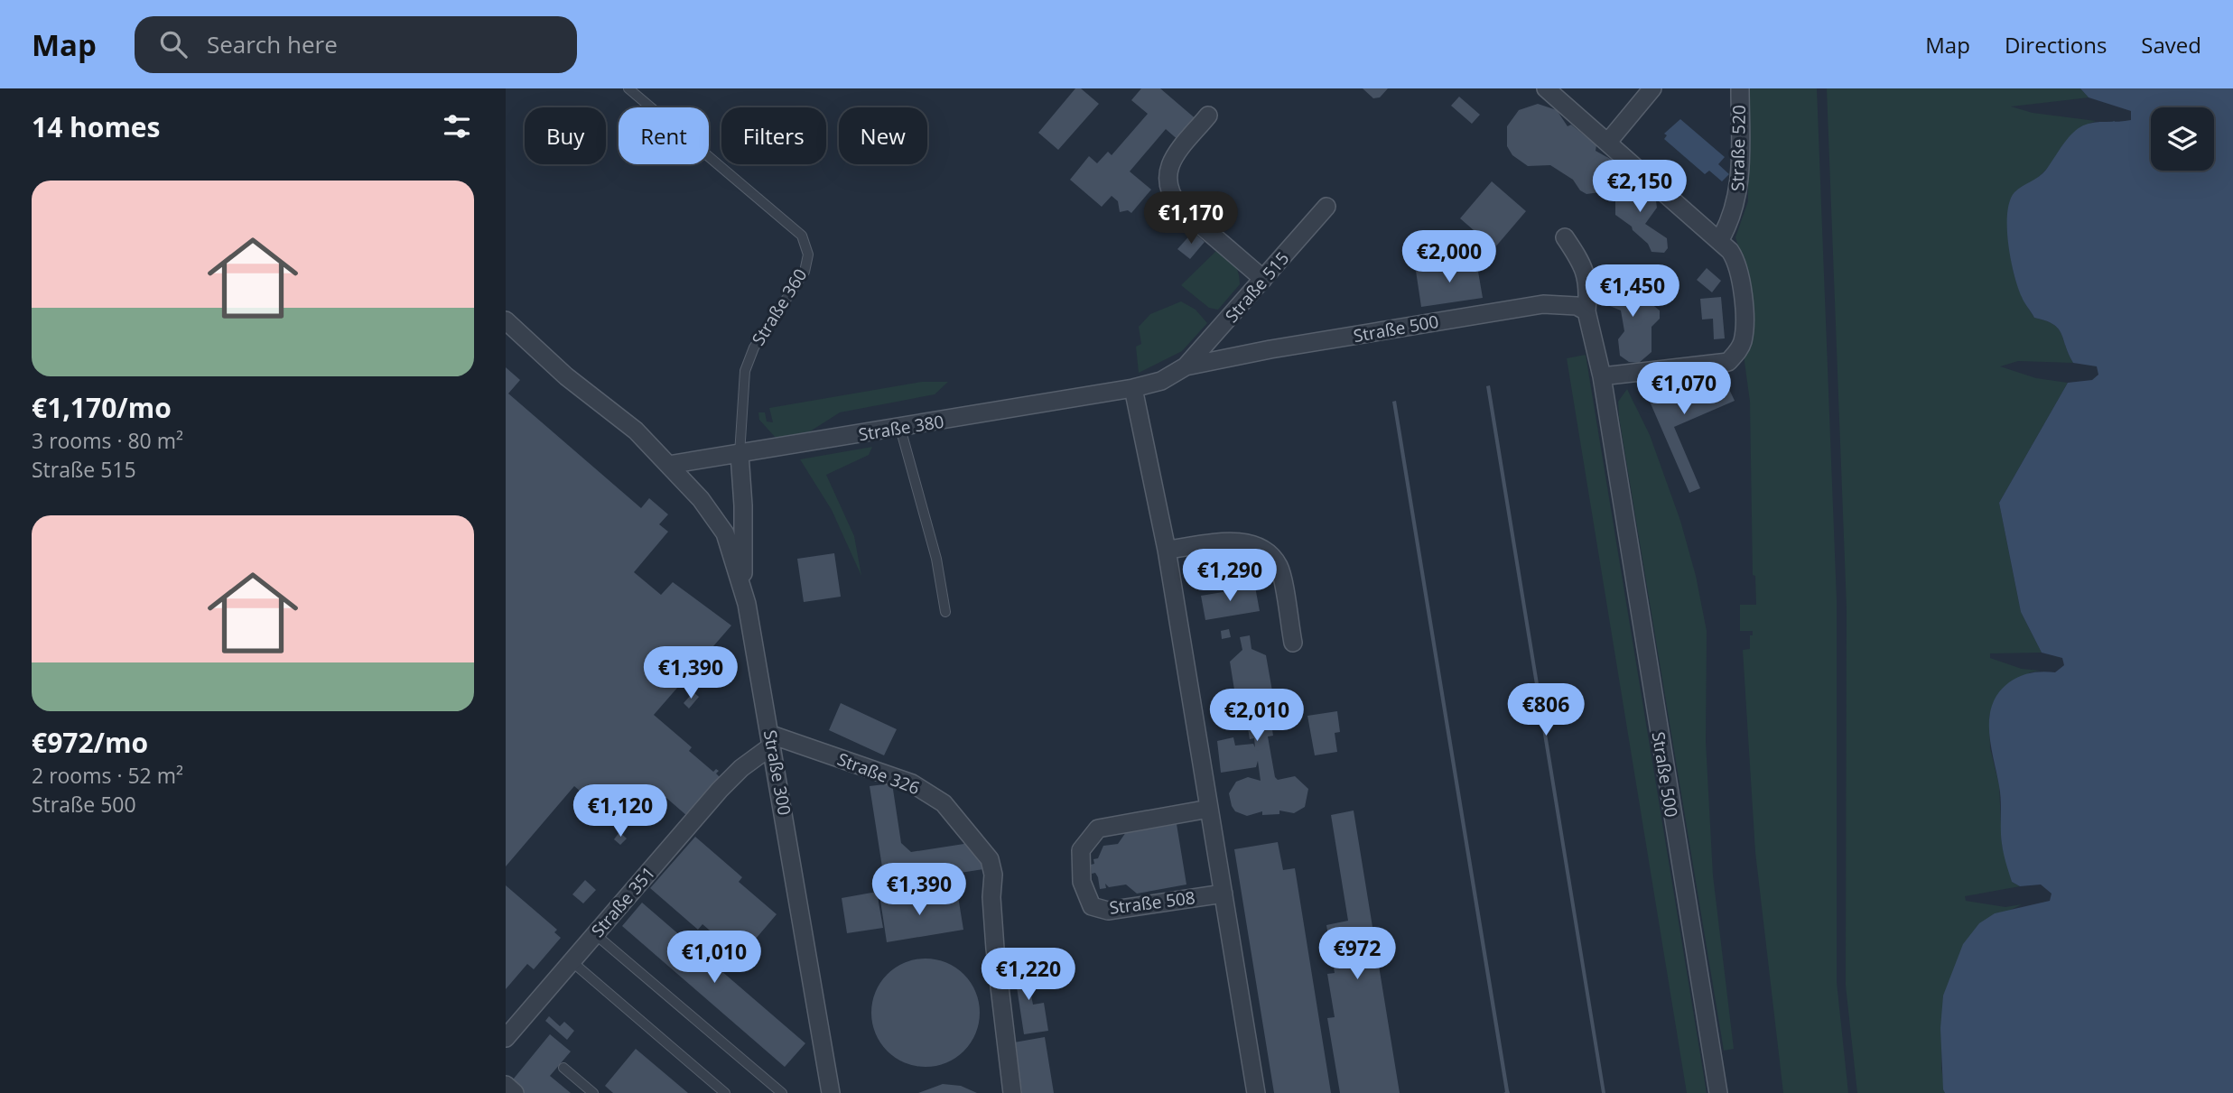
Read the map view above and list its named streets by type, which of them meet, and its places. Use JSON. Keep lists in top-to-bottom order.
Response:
{
  "streets": {
    "street": [
      "Straße 520",
      "Straße 515",
      "Straße 500",
      "Straße 380",
      "Straße 300",
      "Straße 326",
      "Straße 351",
      "Straße 508"
    ],
    "lane": ["Straße 360"]
  },
  "crossings": [
    ["Straße 515", "Straße 500"],
    ["Straße 360", "Straße 380"],
    ["Straße 500", "Straße 380"],
    ["Straße 380", "Straße 300"],
    ["Straße 300", "Straße 326"],
    ["Straße 300", "Straße 351"],
    ["Straße 326", "Straße 351"]
  ],
  "page": {
    "header": "Map",
    "search": "Search here",
    "nav": ["Map", "Directions", "Saved"],
    "heading": "14 homes",
    "chip": [
      "Buy",
      "Rent",
      "Filters",
      "New"
    ],
    "price": [
      "€2,150",
      "€1,170",
      "€2,000",
      "€1,450",
      "€1,070",
      "€1,290",
      "€1,390",
      "€806",
      "€2,010",
      "€1,120",
      "€1,390",
      "€972",
      "€1,010",
      "€1,220"
    ],
    "list": [
      {
        "name": "€1,170/mo",
        "note": "3 rooms · 80 m² · Straße 515"
      },
      {
        "name": "€972/mo",
        "note": "2 rooms · 52 m² · Straße 500"
      }
    ]
  }
}
